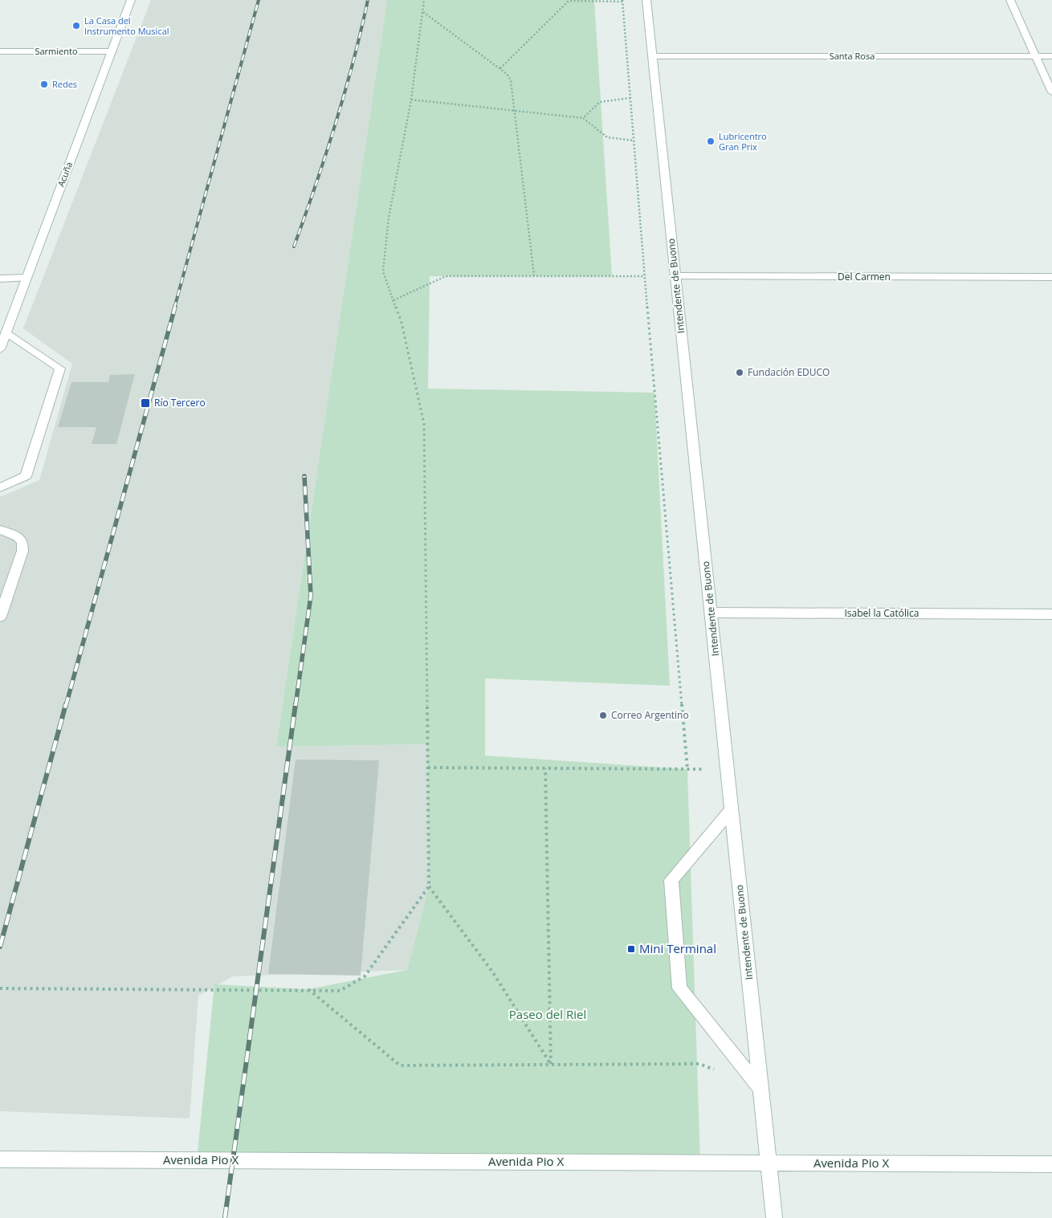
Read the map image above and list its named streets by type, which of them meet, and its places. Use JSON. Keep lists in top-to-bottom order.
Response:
{
  "streets": {
    "main road": [
      "Sarmiento",
      "Santa Rosa",
      "Acuña",
      "Del Carmen",
      "Intendente de Buono",
      "Isabel la Católica",
      "Avenida Pio X"
    ]
  },
  "crossings": [
    ["Sarmiento", "Acuña"],
    ["Santa Rosa", "Intendente de Buono"],
    ["Del Carmen", "Intendente de Buono"],
    ["Intendente de Buono", "Isabel la Católica"],
    ["Intendente de Buono", "Avenida Pio X"]
  ],
  "parks": ["Paseo del Riel"],
  "places": {
    "other": [
      "La Casa del Instrumento Musical",
      "Redes",
      "Lubricentro Gran Prix",
      "Fundación EDUCO",
      "Correo Argentino"
    ],
    "transit": ["Río Tercero", "Mini Terminal"]
  }
}
